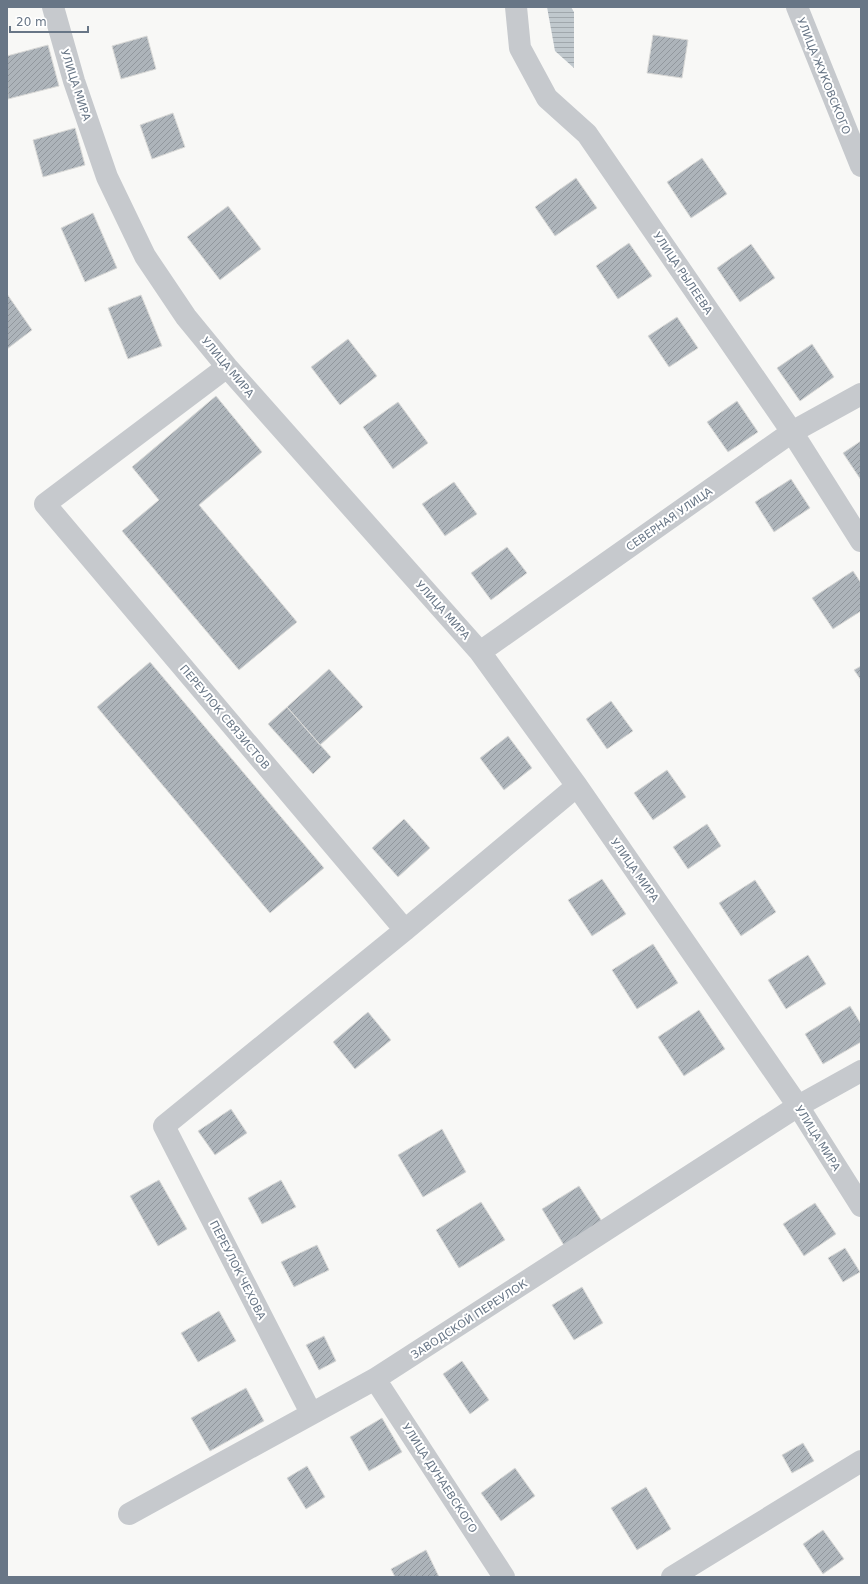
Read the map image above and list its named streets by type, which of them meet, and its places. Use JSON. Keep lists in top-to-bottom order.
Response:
{
  "streets": {
    "street": [
      "УЛИЦА ЖУКОВСКОГО",
      "УЛИЦА МИРА",
      "УЛИЦА РЫЛЕЕВА",
      "СЕВЕРНАЯ УЛИЦА",
      "ПЕРЕУЛОК СВЯЗИСТОВ",
      "ПЕРЕУЛОК ЧЕХОВА",
      "ЗАВОДСКОЙ ПЕРЕУЛОК",
      "УЛИЦА ДУНАЕВСКОГО"
    ]
  },
  "crossings": [
    ["УЛИЦА МИРА", "СЕВЕРНАЯ УЛИЦА"],
    ["УЛИЦА МИРА", "ПЕРЕУЛОК СВЯЗИСТОВ"],
    ["УЛИЦА МИРА", "ЗАВОДСКОЙ ПЕРЕУЛОК"],
    ["УЛИЦА РЫЛЕЕВА", "СЕВЕРНАЯ УЛИЦА"],
    ["ПЕРЕУЛОК СВЯЗИСТОВ", "ПЕРЕУЛОК ЧЕХОВА"],
    ["ПЕРЕУЛОК ЧЕХОВА", "ЗАВОДСКОЙ ПЕРЕУЛОК"],
    ["ЗАВОДСКОЙ ПЕРЕУЛОК", "УЛИЦА ДУНАЕВСКОГО"]
  ],
  "scale_bar": "20 m"
}
